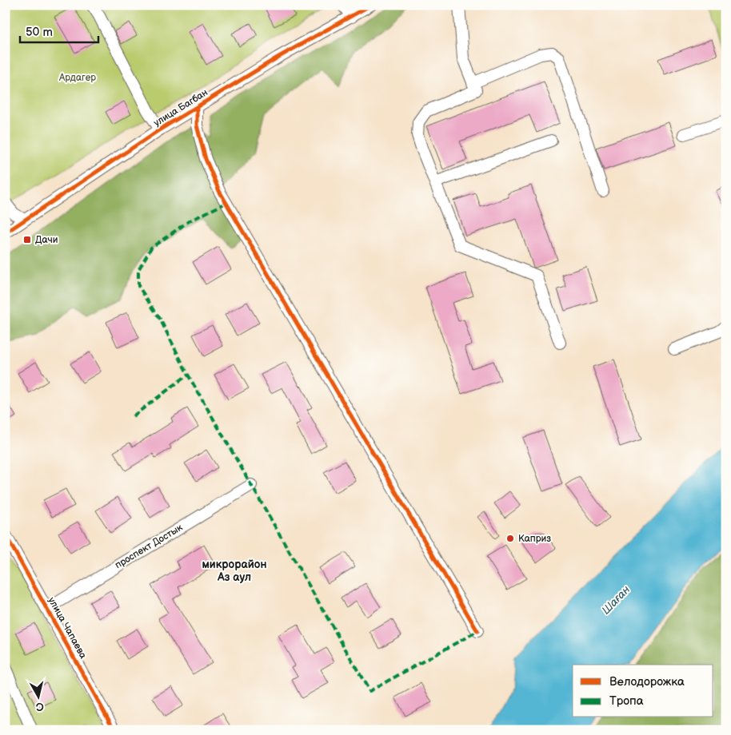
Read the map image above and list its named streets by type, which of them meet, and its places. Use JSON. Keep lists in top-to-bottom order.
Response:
{
  "streets": {
    "street": ["улица Багбан", "проспект Достык", "улица Чапаева"]
  },
  "crossings": [
    ["проспект Достык", "улица Чапаева"]
  ],
  "districts": ["микрорайон Аз аул"],
  "water": ["Шаған"],
  "parks": ["Ардагер"],
  "places": {
    "transit": ["Дачи"],
    "other": ["Каприз"]
  },
  "legend": ["Велодорожка", "Тропа"],
  "scale_bar": "50 m",
  "north": "bottom"
}
